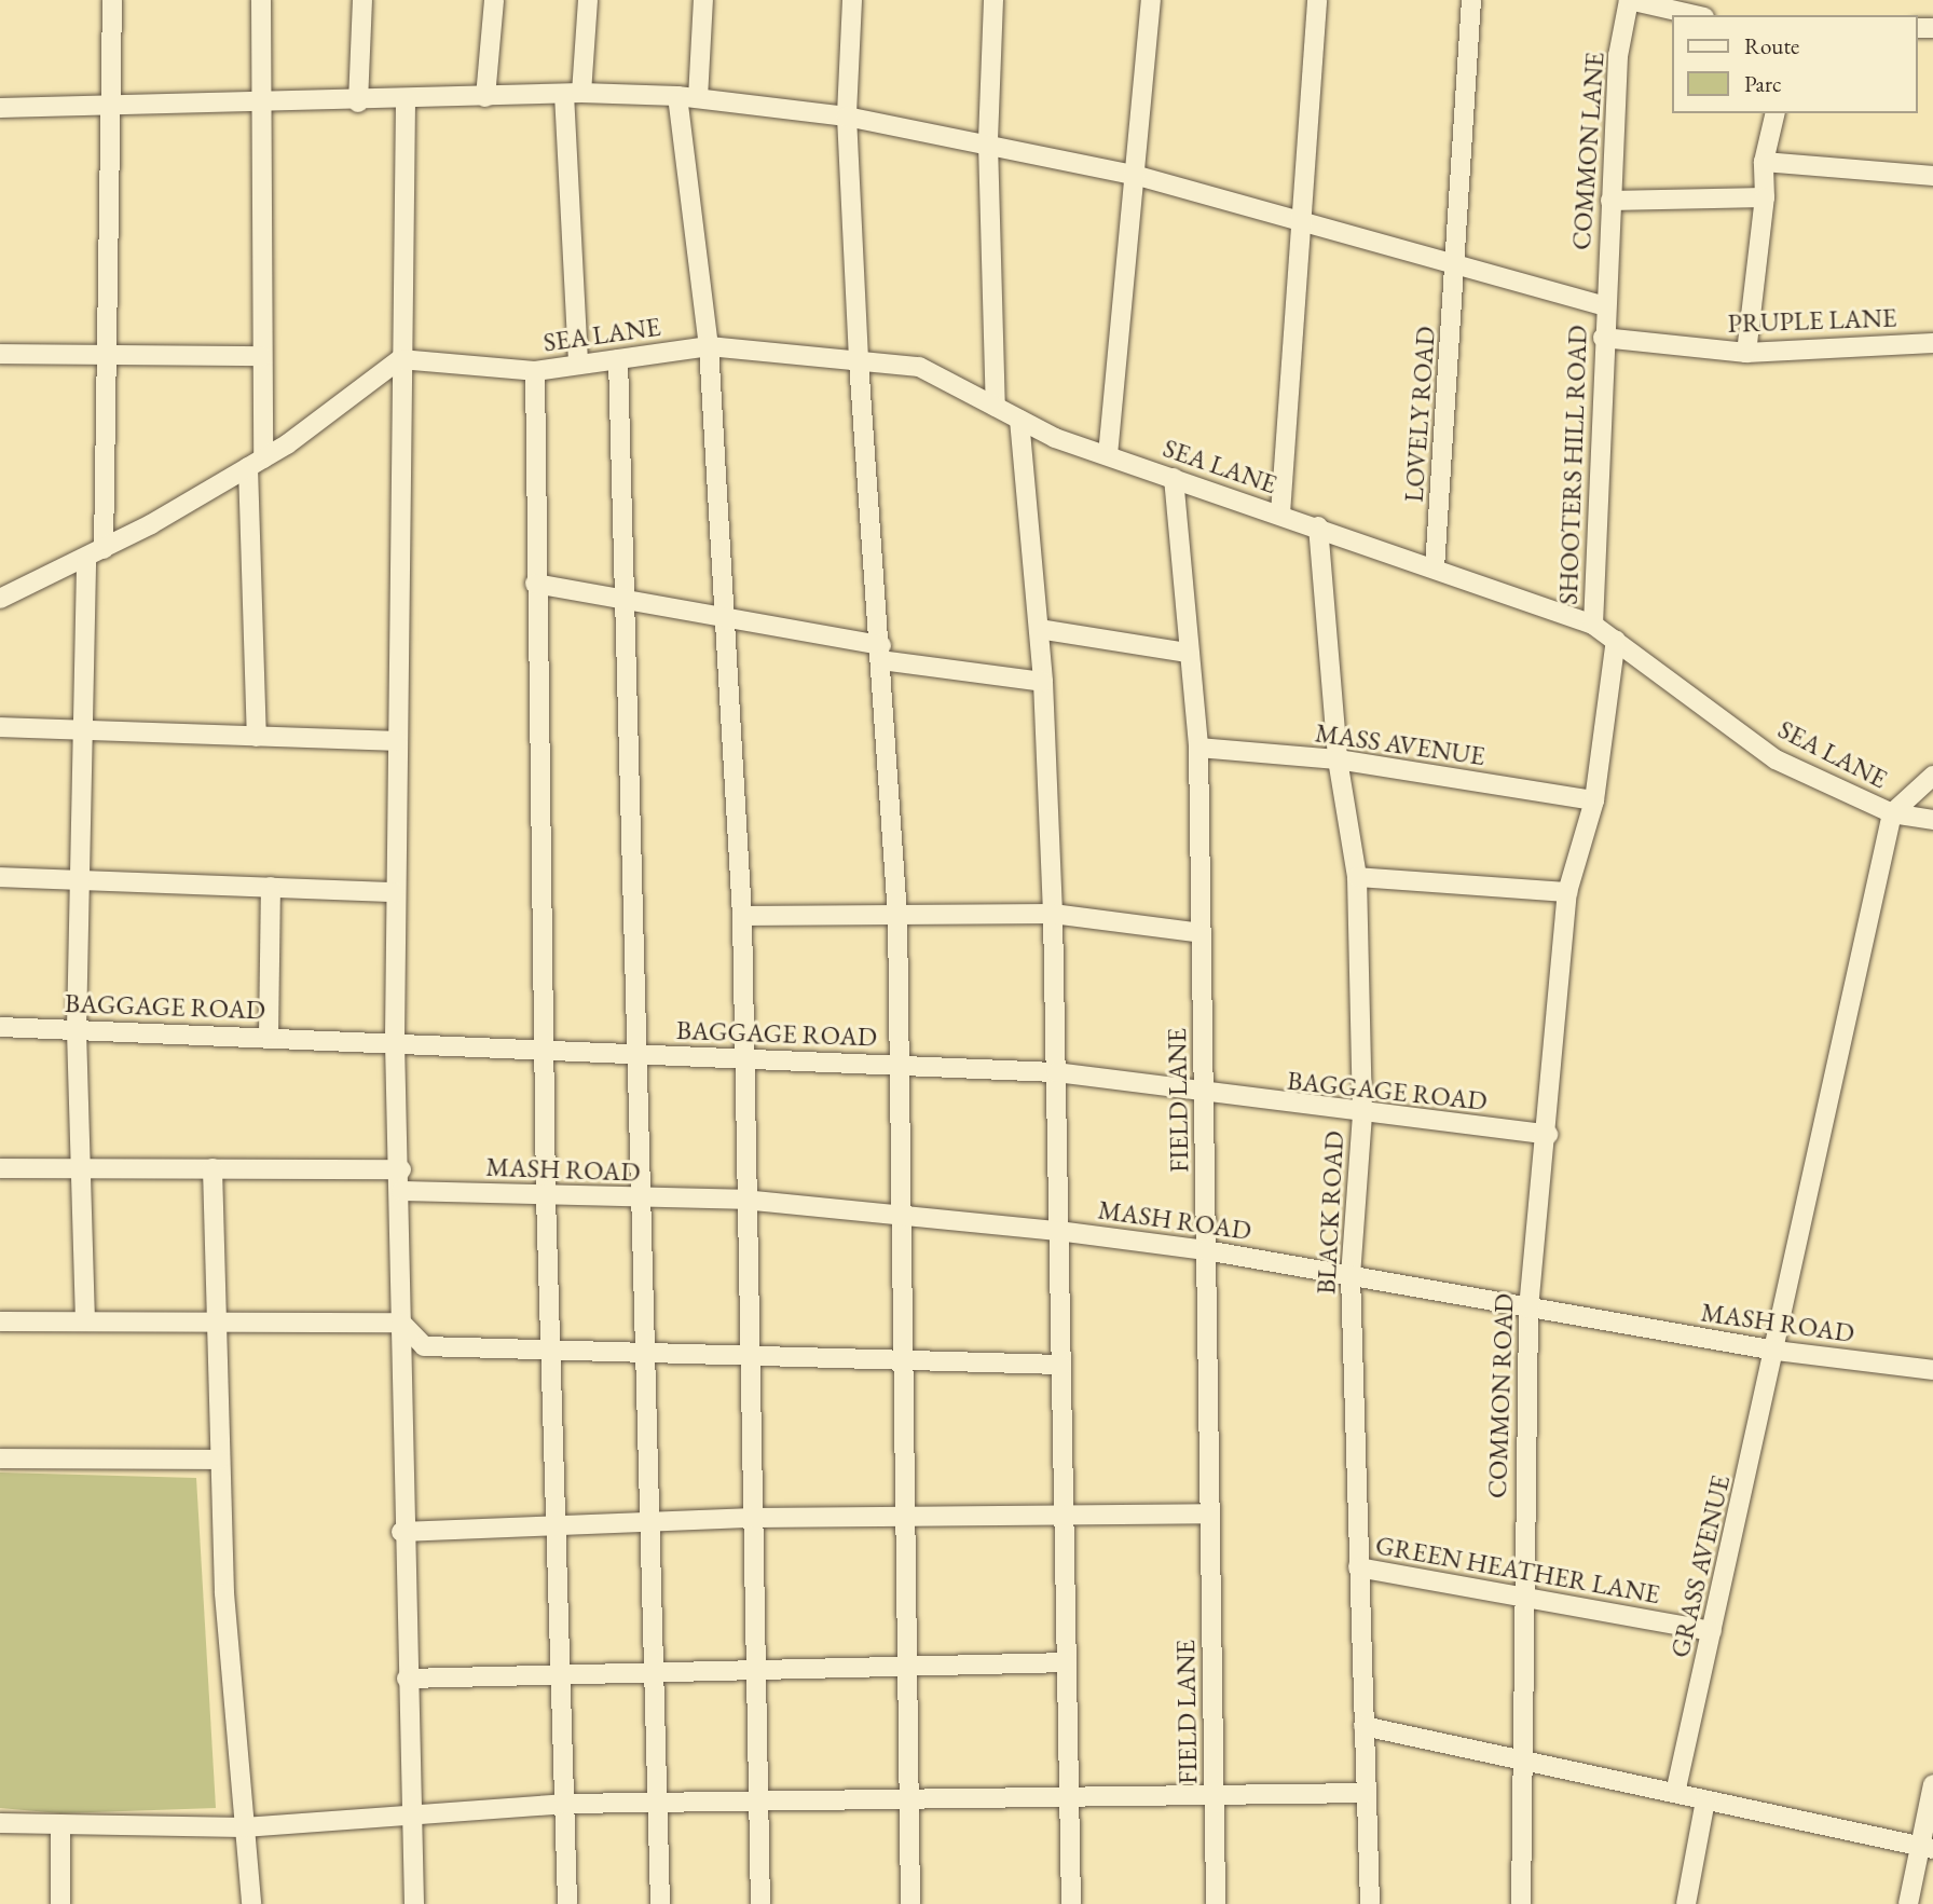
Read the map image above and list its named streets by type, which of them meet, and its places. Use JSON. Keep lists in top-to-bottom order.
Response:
{
  "streets": {
    "street": [
      "COMMON LANE",
      "PRUPLE LANE",
      "SEA LANE",
      "LOVELY ROAD",
      "SHOOTERS HILL ROAD",
      "MASS AVENUE",
      "BAGGAGE ROAD",
      "FIELD LANE",
      "MASH ROAD",
      "BLACK ROAD",
      "COMMON ROAD",
      "GRASS AVENUE",
      "GREEN HEATHER LANE"
    ]
  },
  "crossings": [
    ["COMMON LANE", "SHOOTERS HILL ROAD"],
    ["PRUPLE LANE", "SHOOTERS HILL ROAD"],
    ["SEA LANE", "LOVELY ROAD"],
    ["SEA LANE", "SHOOTERS HILL ROAD"],
    ["SEA LANE", "FIELD LANE"],
    ["SEA LANE", "MASH ROAD"],
    ["SEA LANE", "BLACK ROAD"],
    ["SEA LANE", "COMMON ROAD"],
    ["SEA LANE", "GRASS AVENUE"],
    ["MASS AVENUE", "FIELD LANE"],
    ["MASS AVENUE", "BLACK ROAD"],
    ["MASS AVENUE", "COMMON ROAD"],
    ["BAGGAGE ROAD", "FIELD LANE"],
    ["BAGGAGE ROAD", "BLACK ROAD"],
    ["BAGGAGE ROAD", "COMMON ROAD"],
    ["FIELD LANE", "MASH ROAD"],
    ["MASH ROAD", "BLACK ROAD"],
    ["MASH ROAD", "COMMON ROAD"],
    ["MASH ROAD", "GRASS AVENUE"],
    ["BLACK ROAD", "GREEN HEATHER LANE"],
    ["COMMON ROAD", "GREEN HEATHER LANE"],
    ["GRASS AVENUE", "GREEN HEATHER LANE"]
  ],
  "legend": ["Route", "Parc"]
}
